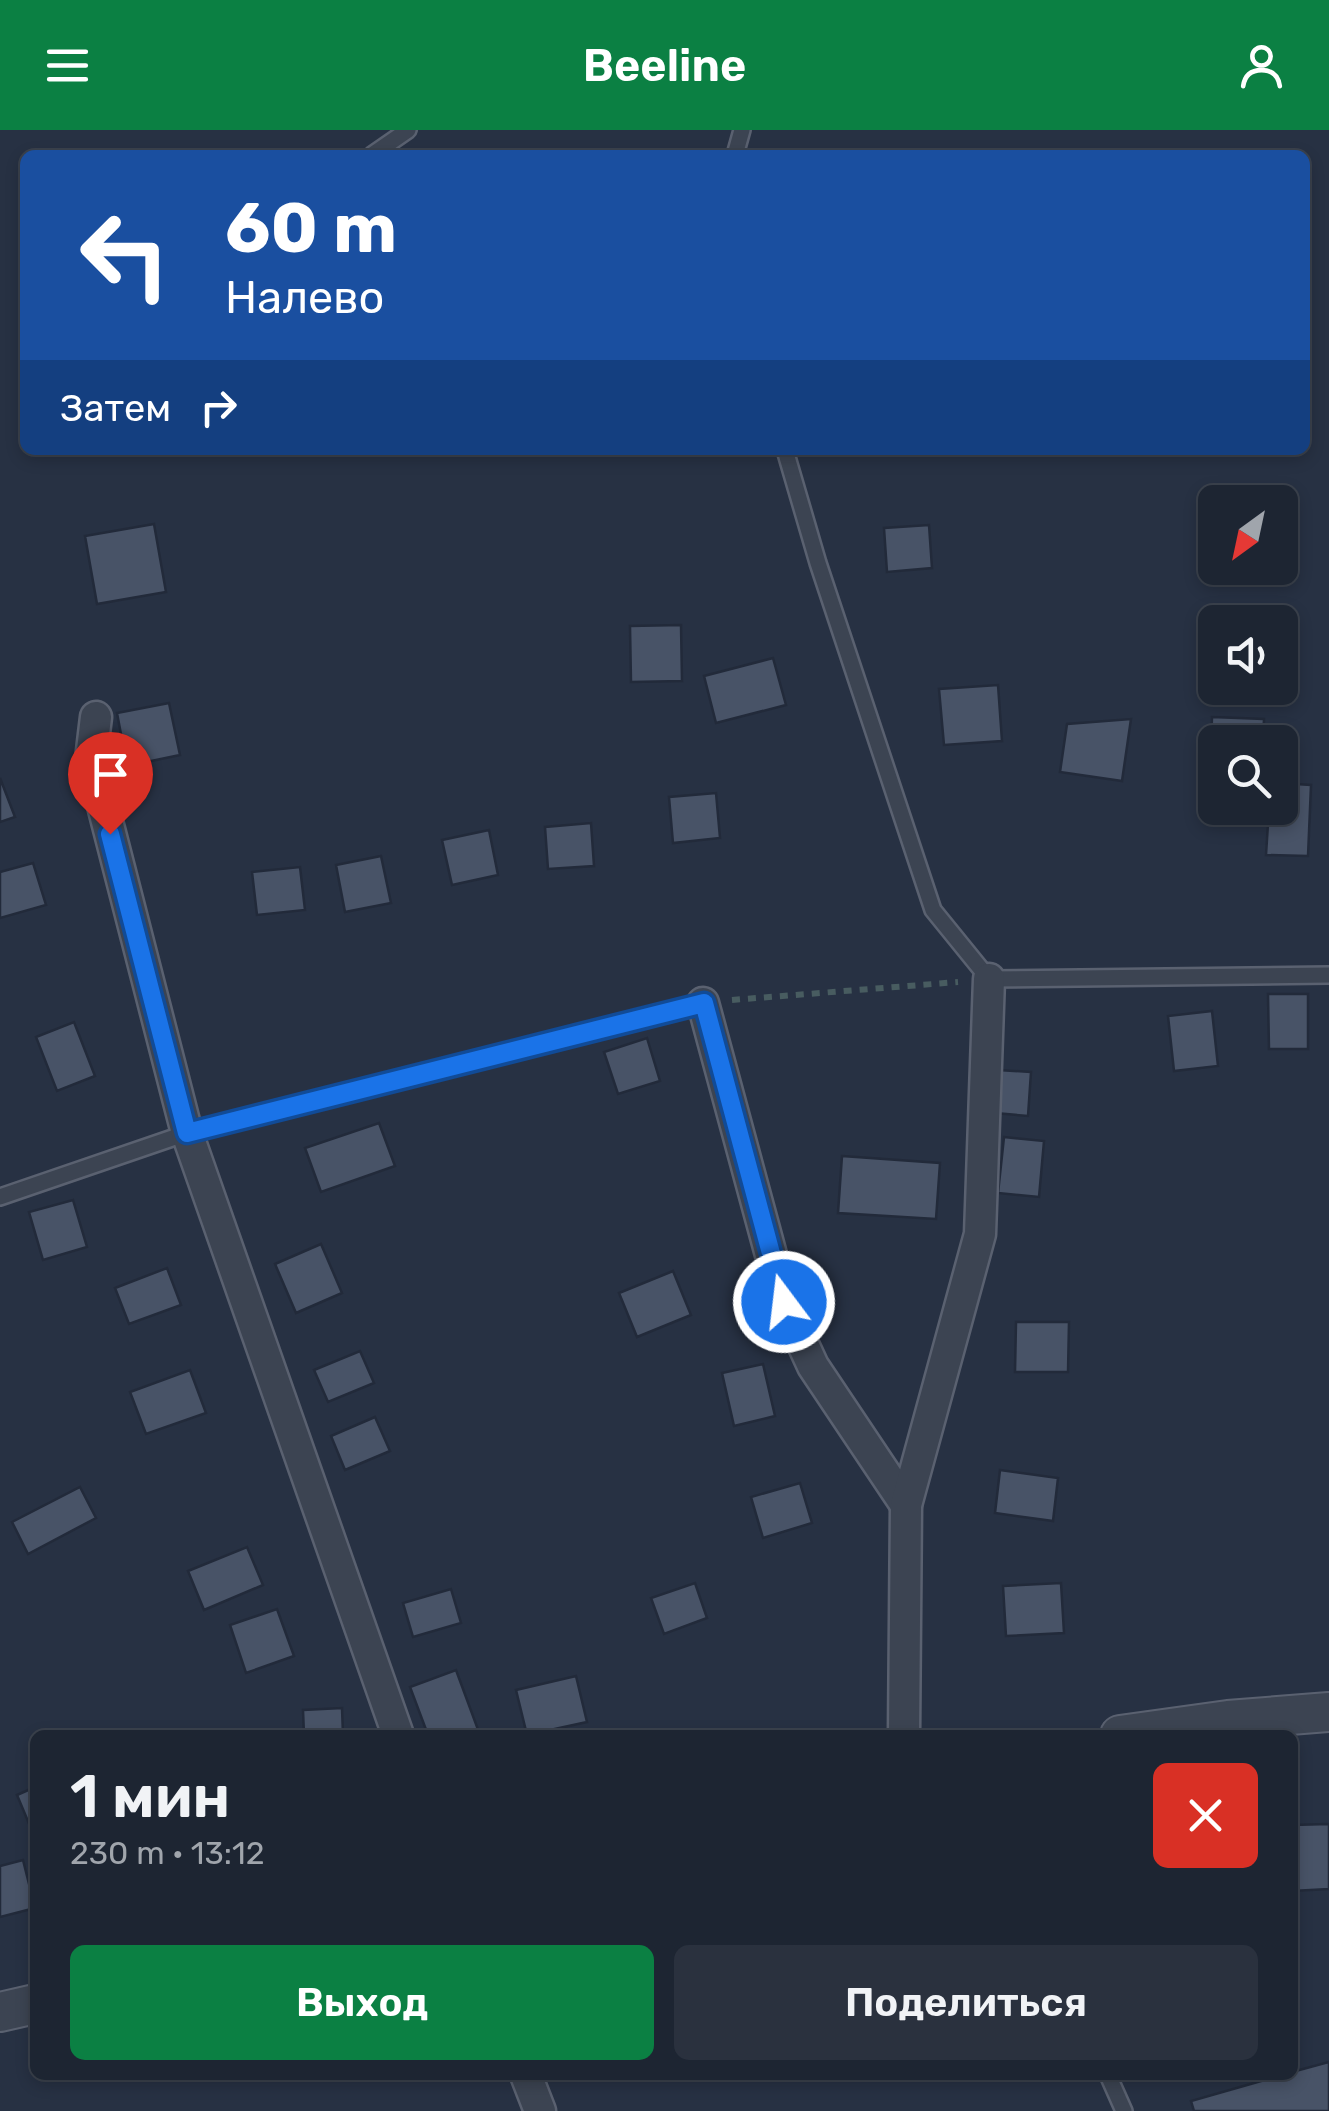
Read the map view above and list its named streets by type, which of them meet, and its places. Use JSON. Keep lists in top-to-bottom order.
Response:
{
  "north": "bottom left",
  "page": {
    "header": "Beeline",
    "turn": ["60 m", "Налево"],
    "then": "Затем",
    "heading": ["1 мин", "230 m · 13:12"],
    "buttons": ["Выход", "Поделиться"]
  }
}
